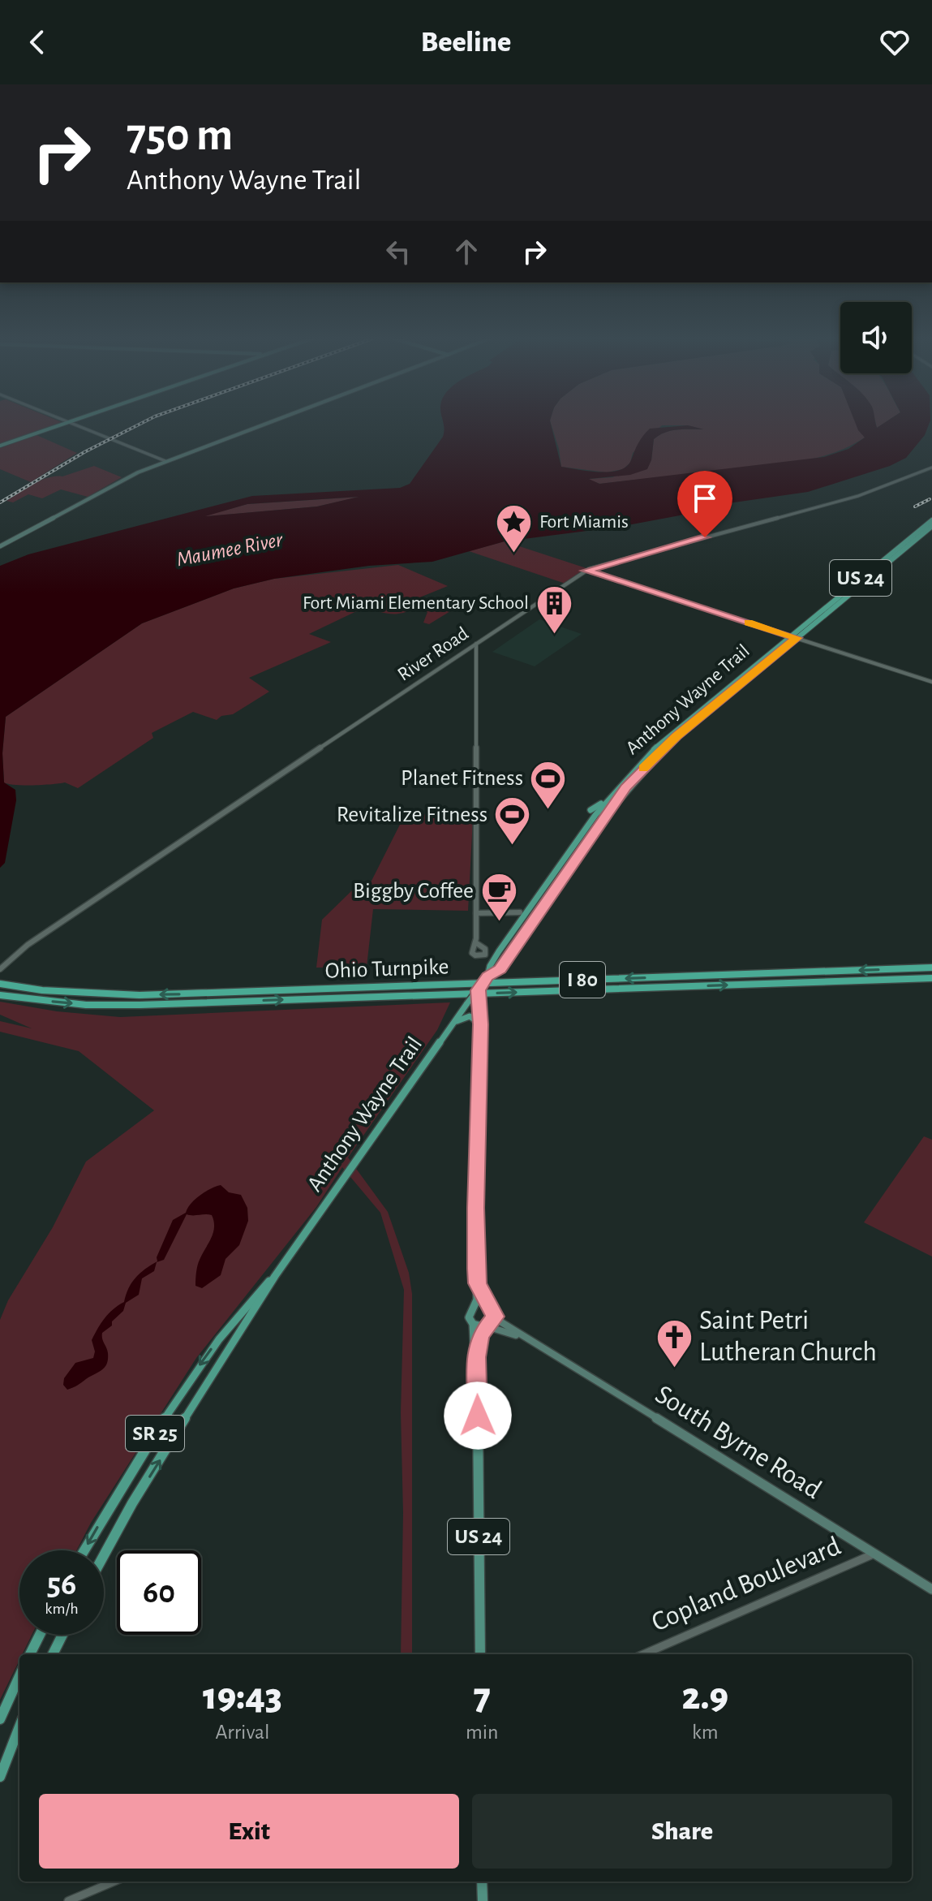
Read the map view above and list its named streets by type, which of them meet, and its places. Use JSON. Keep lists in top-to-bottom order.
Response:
{
  "streets": {
    "highway": [
      "US 24",
      "Anthony Wayne Trail",
      "Ohio Turnpike",
      "I 80",
      "SR 25"
    ],
    "main road": ["South Byrne Road"],
    "street": ["River Road", "Copland Boulevard"]
  },
  "crossings": [
    ["US 24", "Anthony Wayne Trail"],
    ["US 24", "South Byrne Road"],
    ["South Byrne Road", "Copland Boulevard"]
  ],
  "water": ["Maumee River"],
  "places": {
    "place": ["Fort Miamis"],
    "building": ["Fort Miami Elementary School"],
    "sports": ["Planet Fitness", "Revitalize Fitness"],
    "cafe": ["Biggby Coffee"],
    "church": ["Saint Petri Lutheran Church"]
  },
  "page": {
    "header": "Beeline",
    "turn": ["750 m", "Anthony Wayne Trail"],
    "speed": "56 km/h",
    "limit": "60",
    "eta": [
      "19:43",
      "Arrival",
      "7",
      "min",
      "2.9",
      "km"
    ],
    "buttons": ["Exit", "Share"]
  }
}
